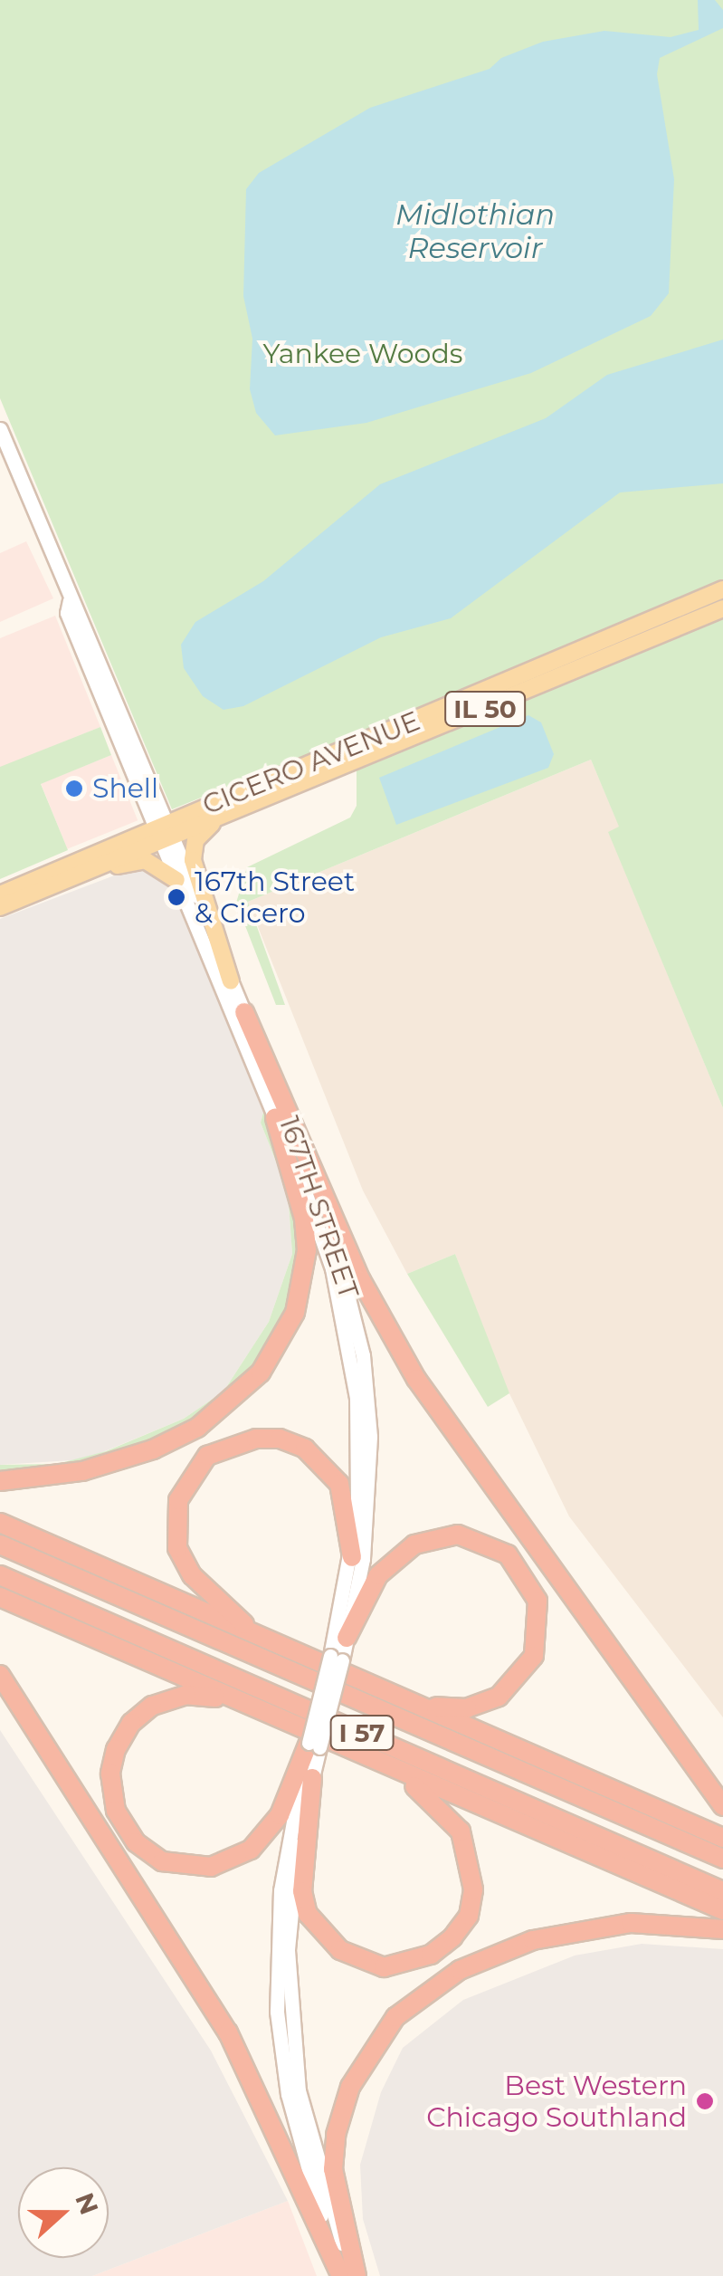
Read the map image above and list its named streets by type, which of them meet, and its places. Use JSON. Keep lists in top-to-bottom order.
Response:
{
  "streets": {
    "highway": ["I 57"],
    "main road": ["IL 50", "CICERO AVENUE", "167TH STREET"]
  },
  "crossings": [
    ["CICERO AVENUE", "167TH STREET"]
  ],
  "water": ["Midlothian Reservoir"],
  "parks": ["Yankee Woods"],
  "places": ["Shell", "167th Street & Cicero", "Best Western Chicago Southland"],
  "north": "right"
}
